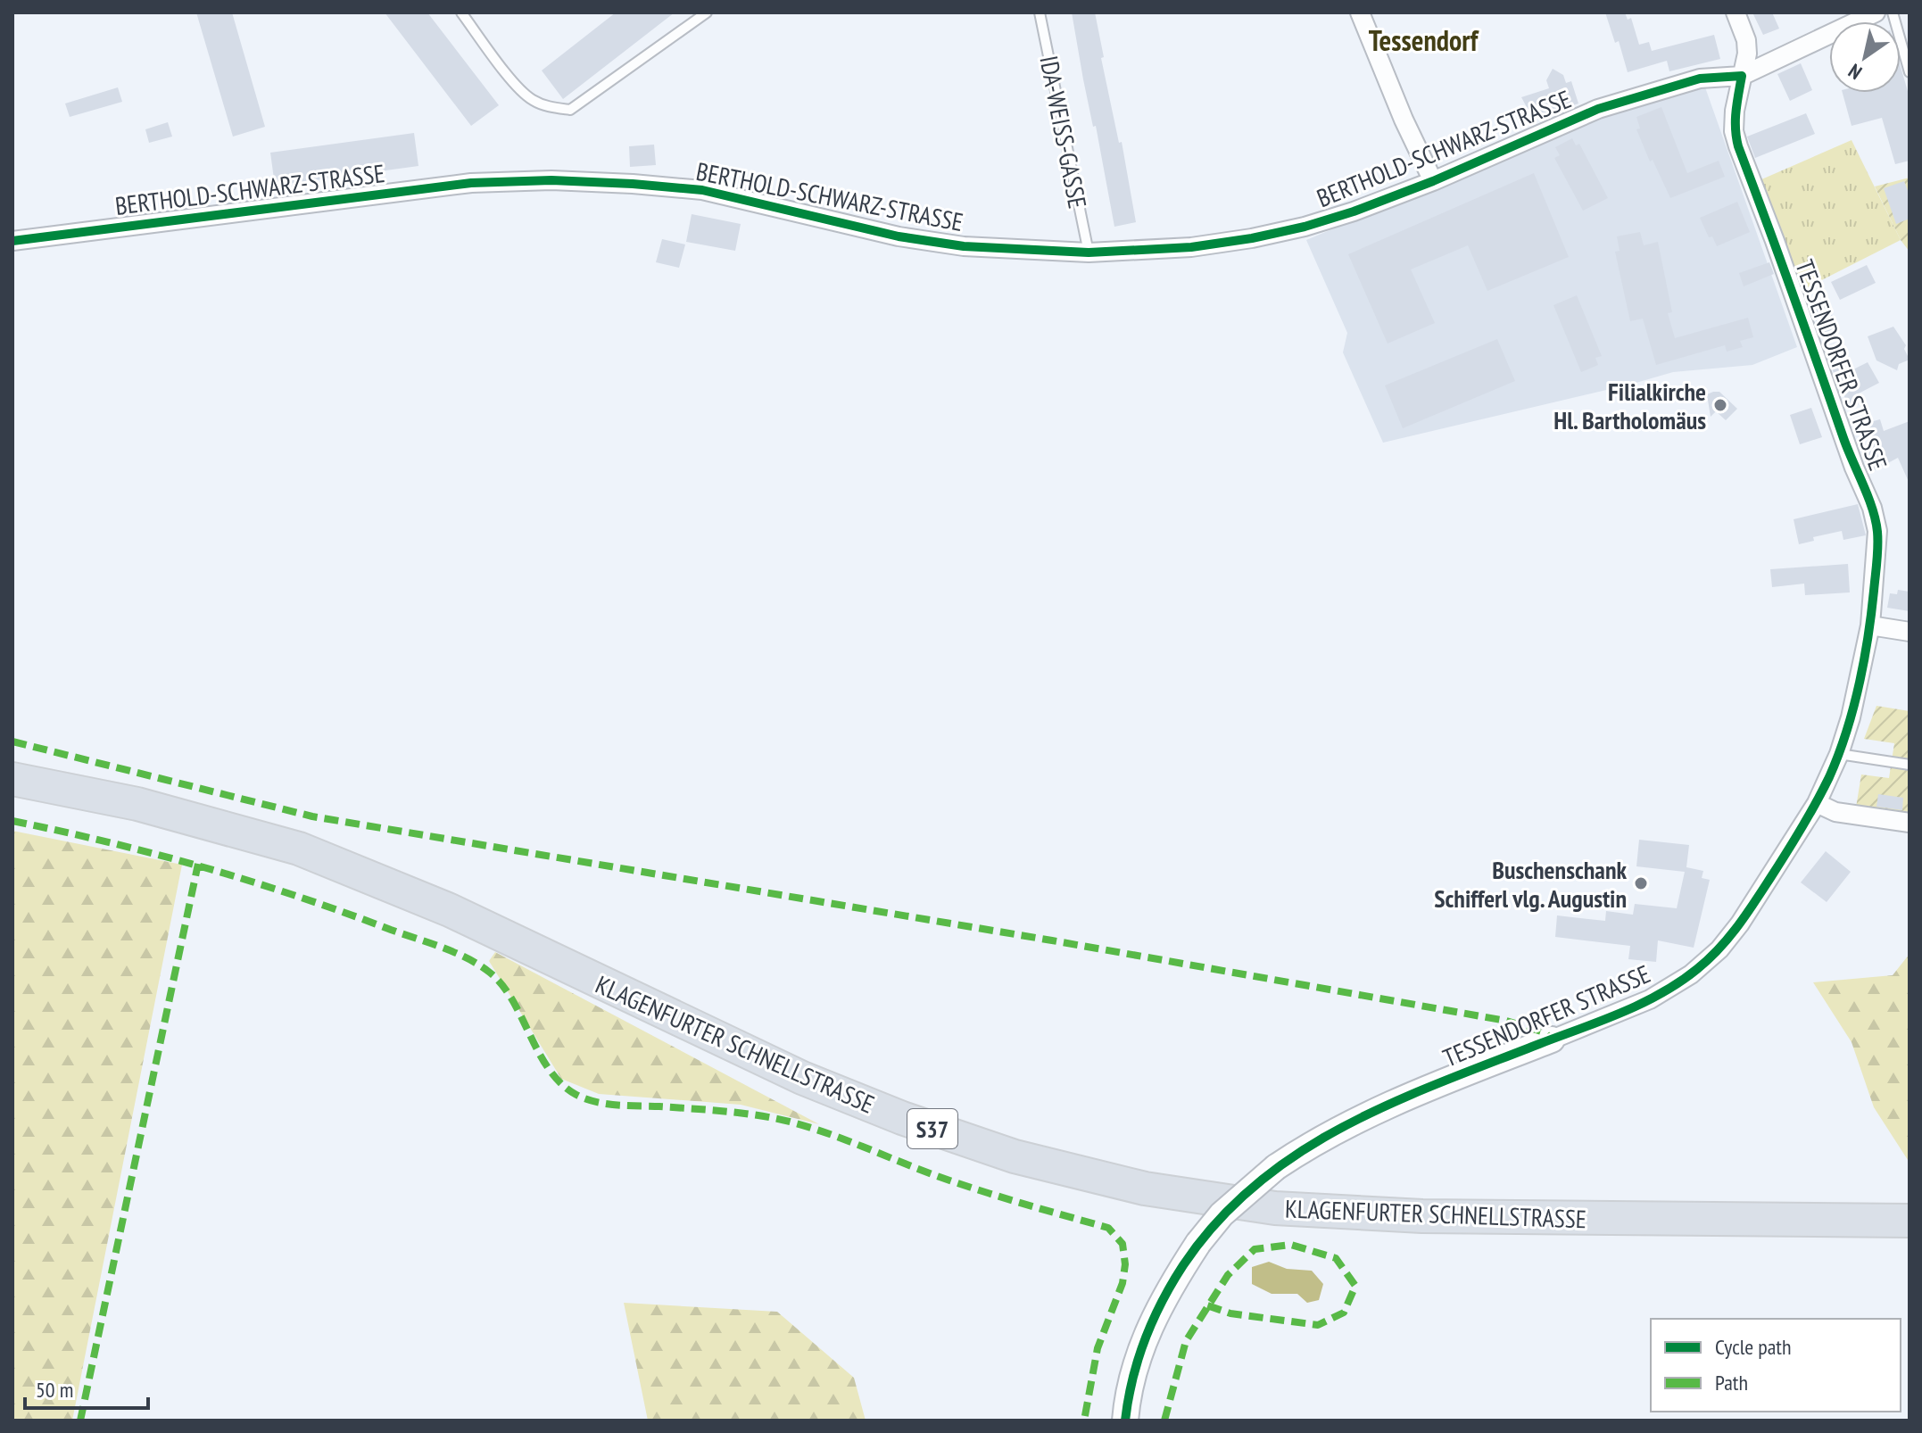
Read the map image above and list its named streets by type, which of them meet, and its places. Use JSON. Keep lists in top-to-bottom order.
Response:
{
  "streets": {
    "highway": ["KLAGENFURTER SCHNELLSTRASSE", "S37"],
    "street": ["BERTHOLD-SCHWARZ-STRASSE", "TESSENDORFER STRASSE"],
    "lane": ["IDA-WEISS-GASSE"]
  },
  "crossings": [
    ["IDA-WEISS-GASSE", "BERTHOLD-SCHWARZ-STRASSE"],
    ["BERTHOLD-SCHWARZ-STRASSE", "TESSENDORFER STRASSE"]
  ],
  "districts": ["Tessendorf"],
  "places": ["Filialkirche Hl. Bartholomäus", "Buschenschank Schifferl vlg. Augustin"],
  "legend": ["Cycle path", "Path"],
  "scale_bar": "50 m",
  "north": "bottom left"
}
